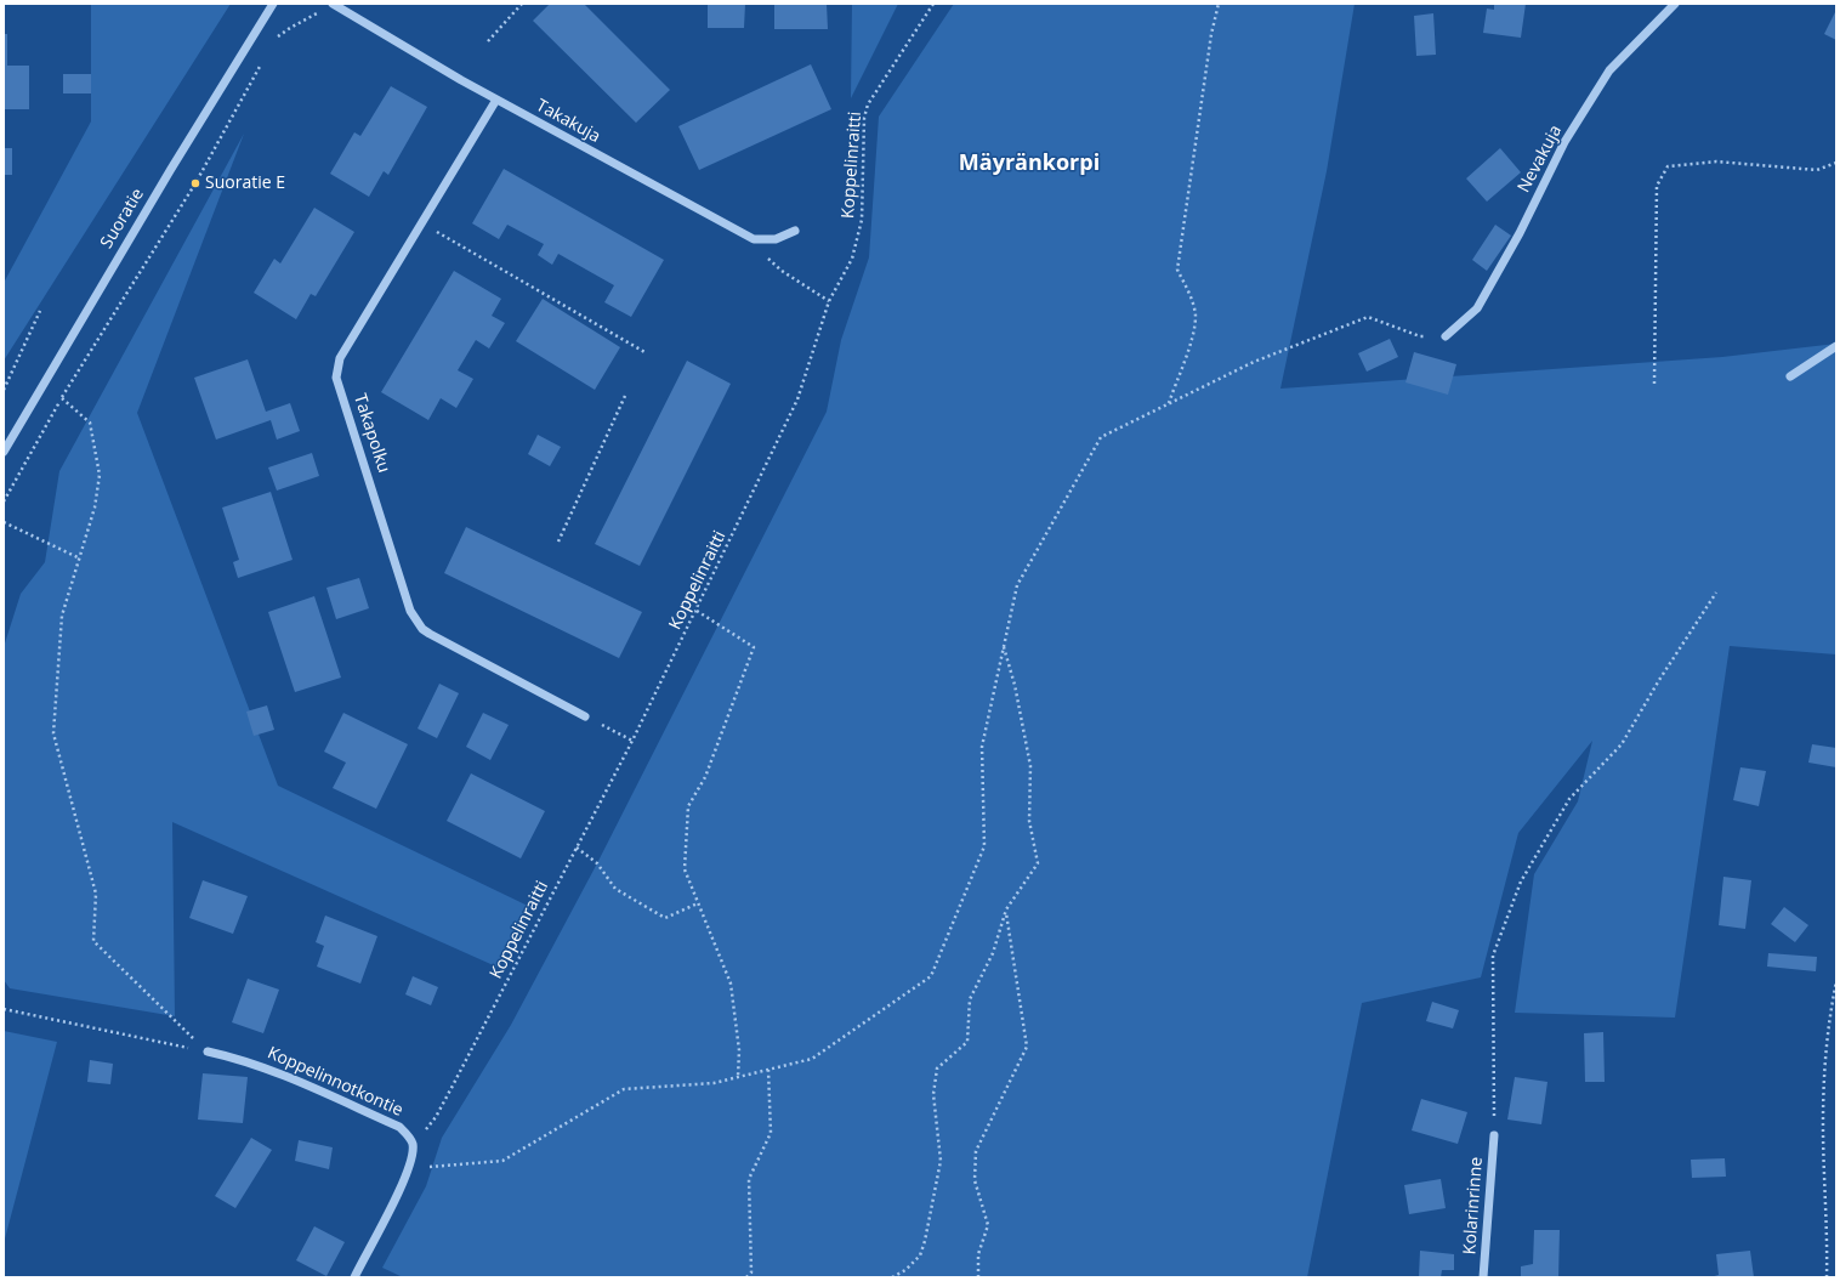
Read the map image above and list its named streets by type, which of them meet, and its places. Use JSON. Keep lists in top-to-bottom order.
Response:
{
  "streets": {
    "street": [
      "Takakuja",
      "Nevakuja",
      "Suoratie",
      "Takapolku",
      "Koppelinnotkontie",
      "Kolarinrinne"
    ],
    "path": ["Koppelinraitti"]
  },
  "crossings": [
    ["Takakuja", "Takapolku"],
    ["Koppelinraitti", "Koppelinnotkontie"]
  ],
  "districts": ["Mäyränkorpi"],
  "places": ["Suoratie E"]
}
